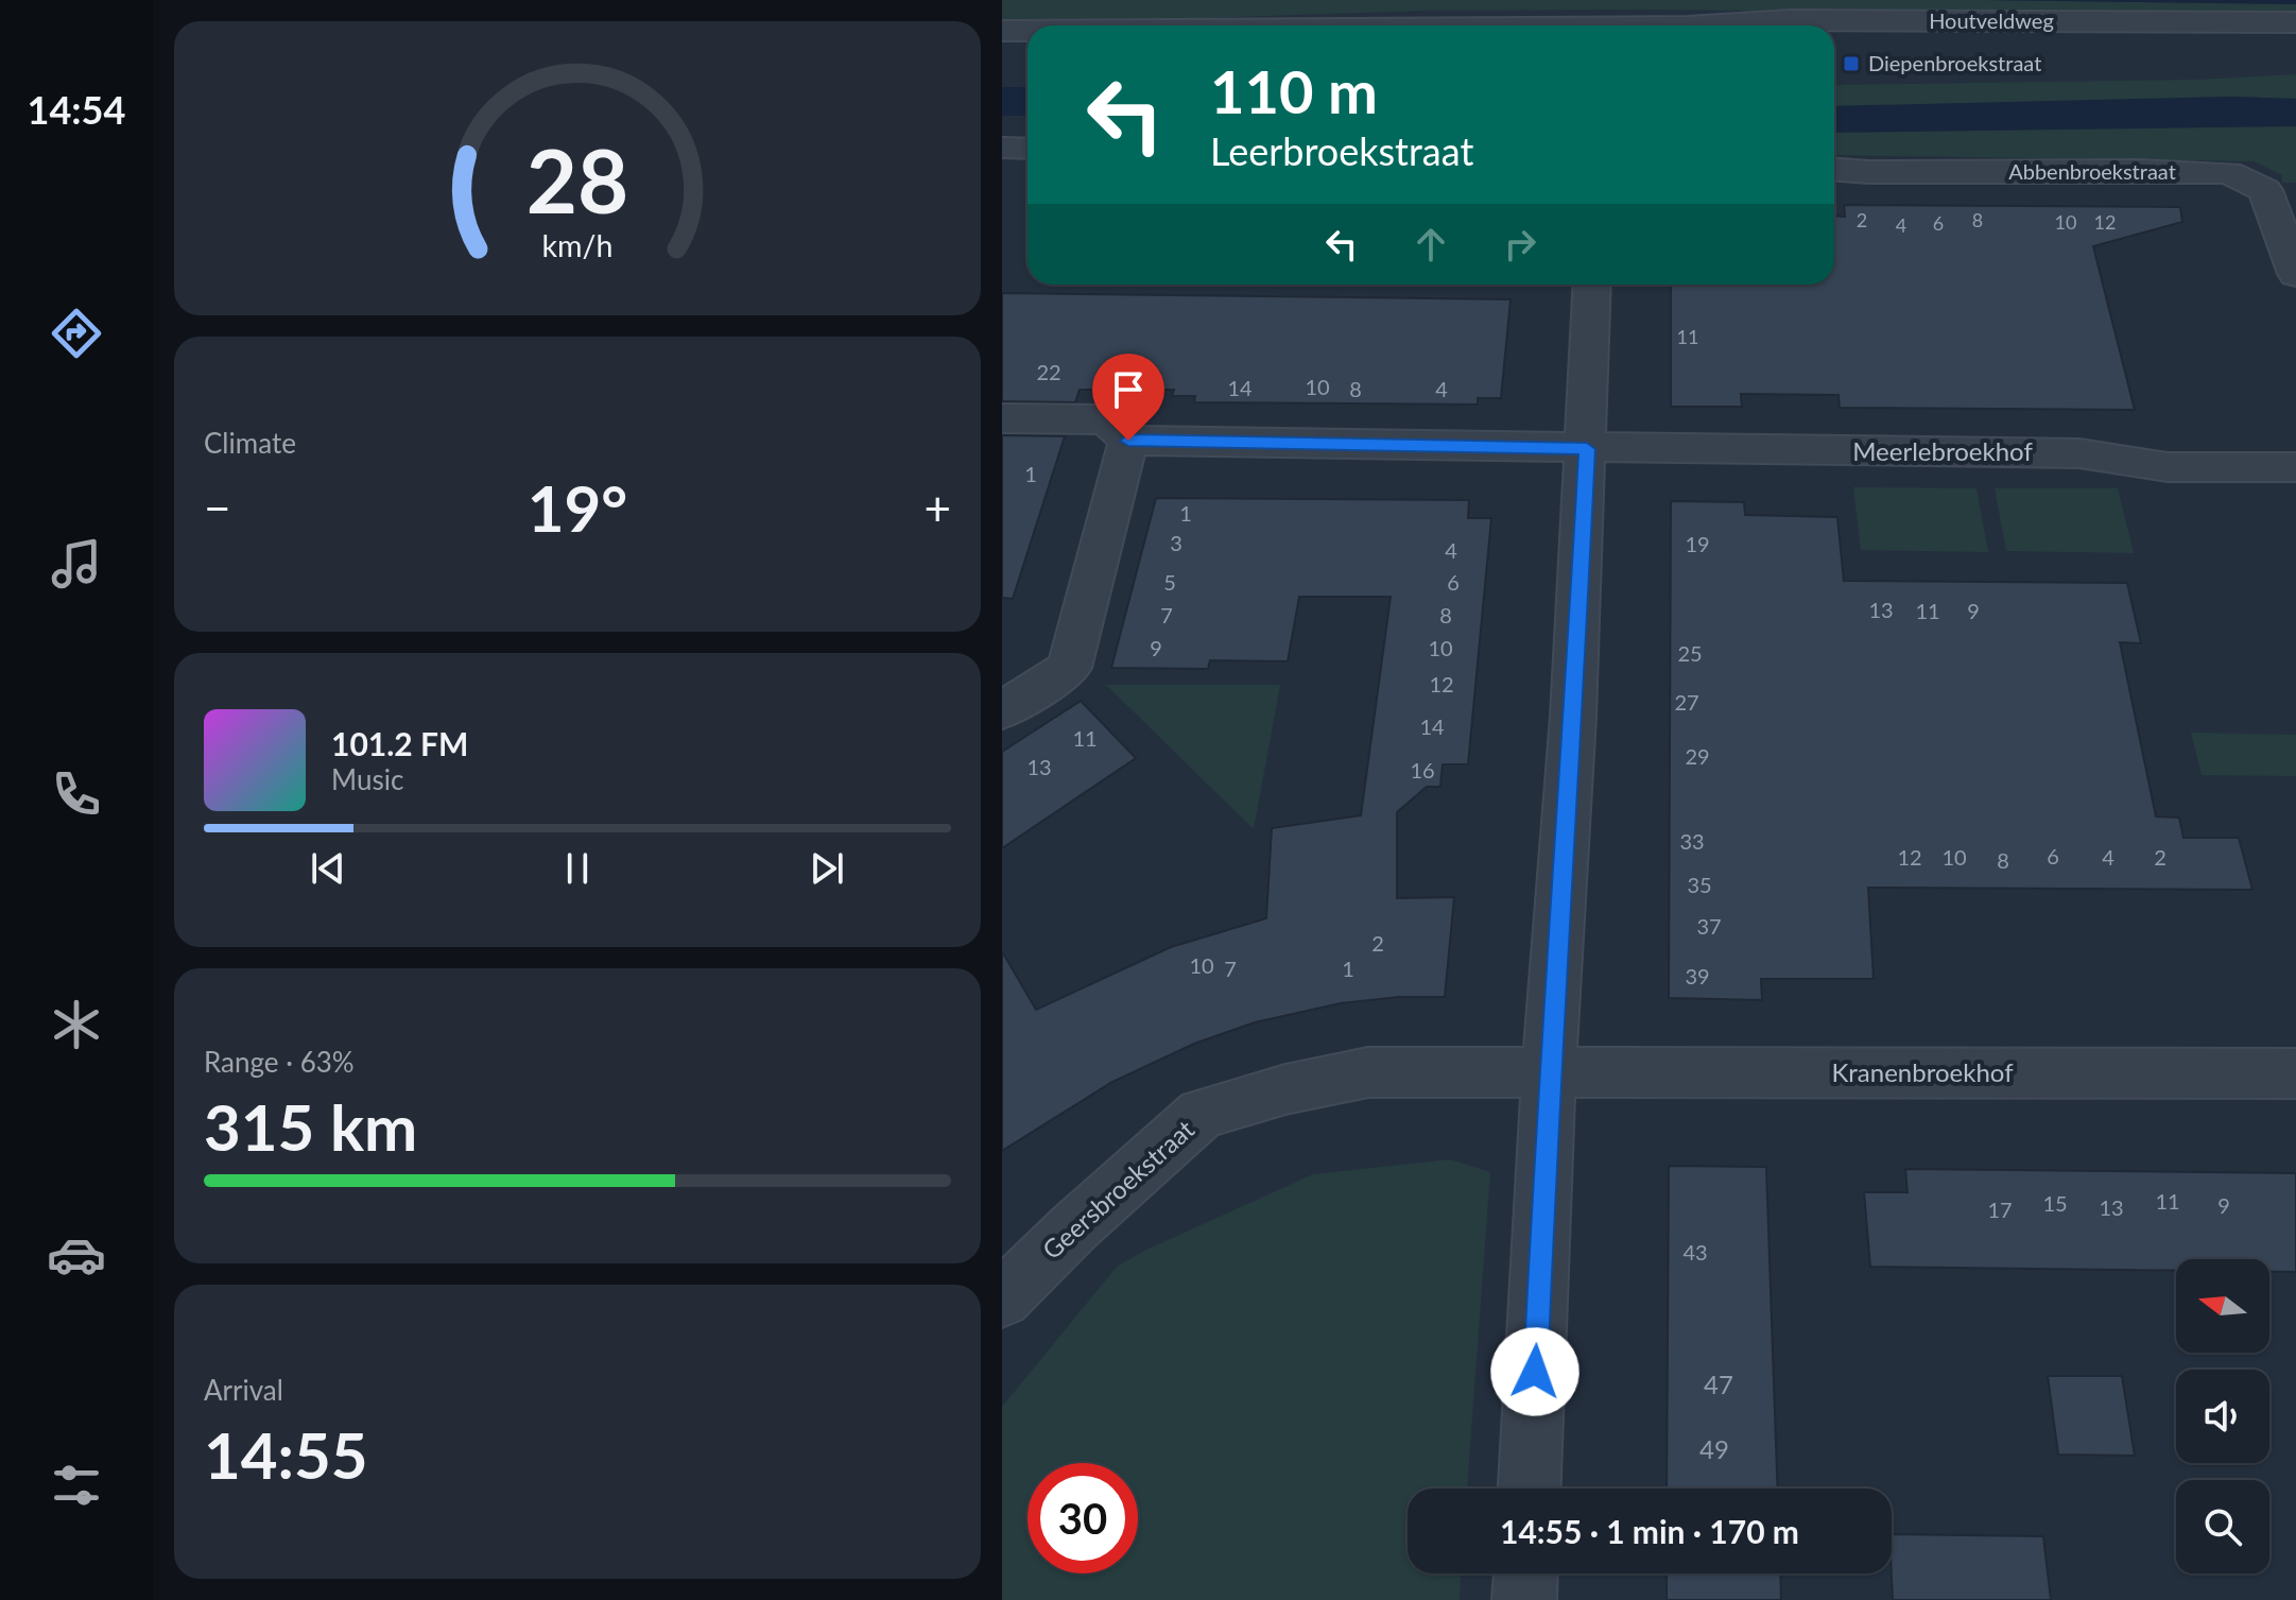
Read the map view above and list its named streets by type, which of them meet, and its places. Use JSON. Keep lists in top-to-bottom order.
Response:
{
  "streets": {
    "street": [
      "Houtveldweg",
      "Abbenbroekstraat",
      "Meerlebroekhof",
      "Kranenbroekhof",
      "Geersbroekstraat"
    ]
  },
  "crossings": [
    ["Kranenbroekhof", "Geersbroekstraat"]
  ],
  "places": {
    "transit": ["Diepenbroekstraat"]
  },
  "house_numbers": [
    "2",
    "8",
    "10",
    "12",
    "6",
    "4",
    "11",
    "22",
    "10",
    "14",
    "8",
    "4",
    "1",
    "1",
    "3",
    "19",
    "4",
    "5",
    "6",
    "13",
    "11",
    "9",
    "7",
    "8",
    "9",
    "10",
    "25",
    "12",
    "27",
    "14",
    "11",
    "29",
    "13",
    "16",
    "33",
    "6",
    "12",
    "10",
    "4",
    "2",
    "8",
    "35",
    "37",
    "2",
    "10",
    "7",
    "1",
    "39",
    "11",
    "15",
    "9",
    "13",
    "17",
    "43",
    "47",
    "49"
  ],
  "north": "left",
  "page": {
    "tabs": "14:54",
    "turn": ["110 m", "Leerbroekstraat"],
    "tile": [
      "Climate",
      ["Range · 63%", "315 km"],
      ["Arrival", "14:55"]
    ],
    "heat": ["−", "19°", "+"],
    "song": ["101.2 FM", "Music"],
    "limit": "30",
    "trip": "14:55 · 1 min · 170 m",
    "gauge": ["28", "km/h"]
  }
}
